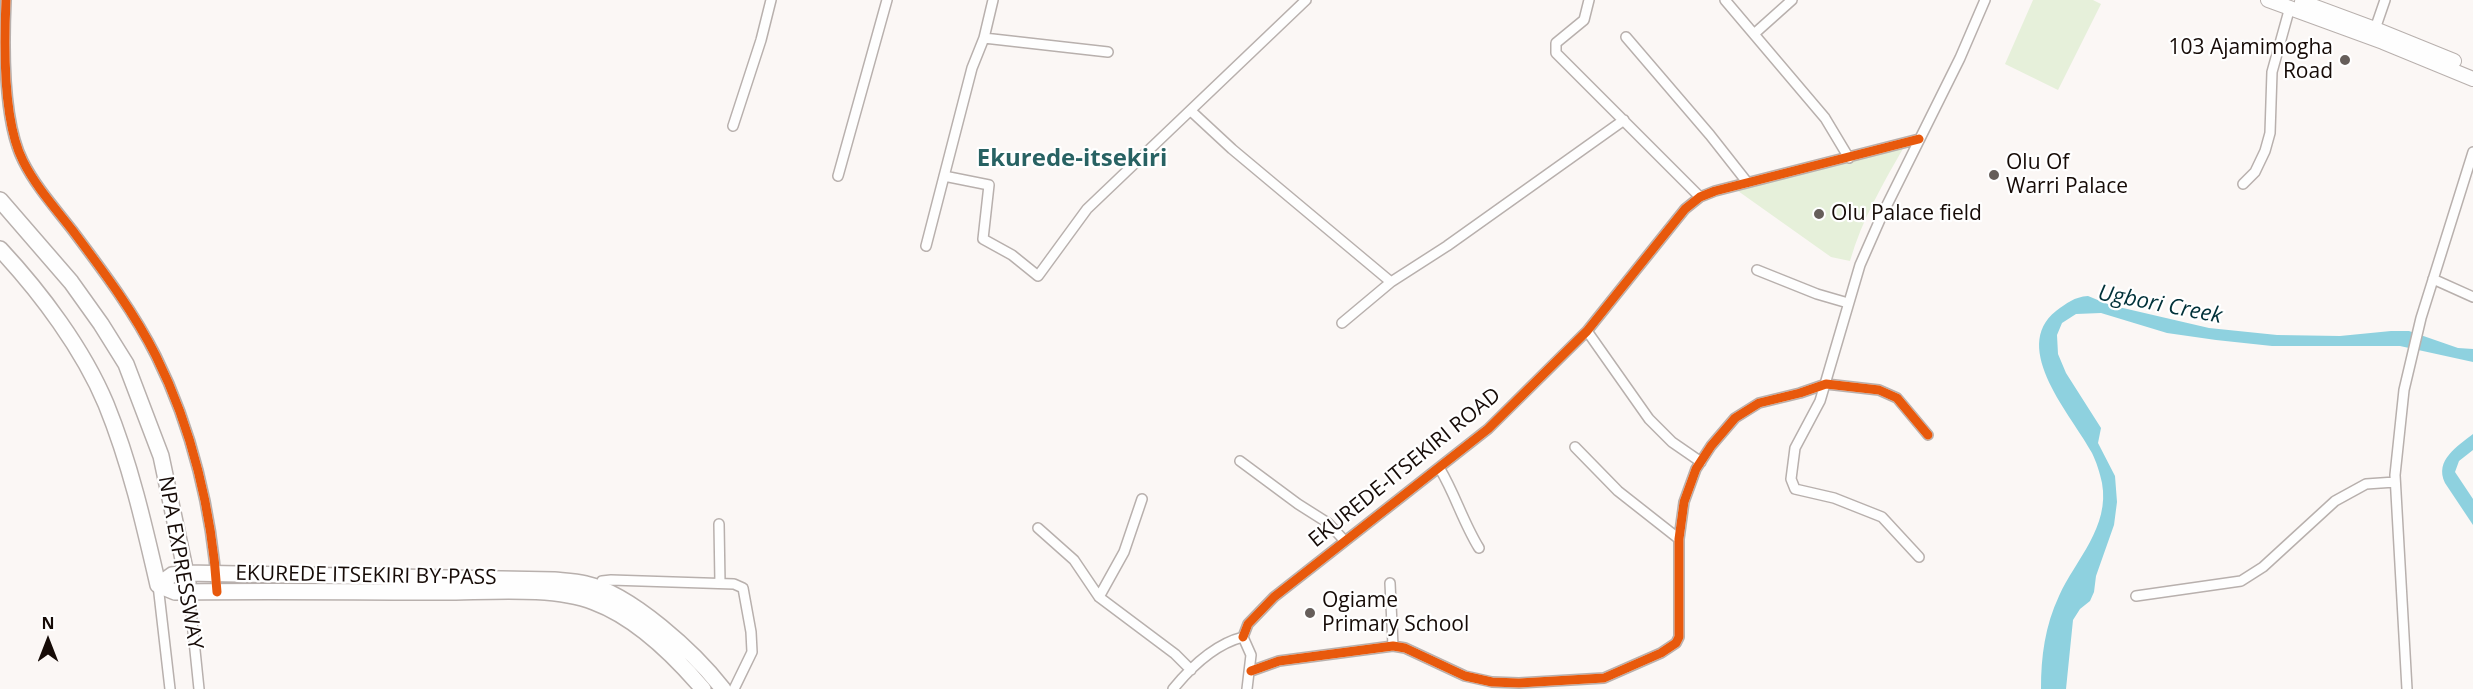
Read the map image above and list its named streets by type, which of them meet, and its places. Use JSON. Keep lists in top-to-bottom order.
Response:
{
  "streets": {
    "main road": ["NPA EXPRESSWAY", "EKUREDE ITSEKIRI BY-PASS"],
    "street": ["EKUREDE-ITSEKIRI ROAD"]
  },
  "crossings": [
    ["NPA EXPRESSWAY", "EKUREDE ITSEKIRI BY-PASS"]
  ],
  "districts": ["Ekurede-itsekiri"],
  "water": ["Ugbori Creek"],
  "places": [
    "103 Ajamimogha Road",
    "Olu Of Warri Palace",
    "Olu Palace field",
    "Ogiame Primary School"
  ],
  "north": "top"
}
